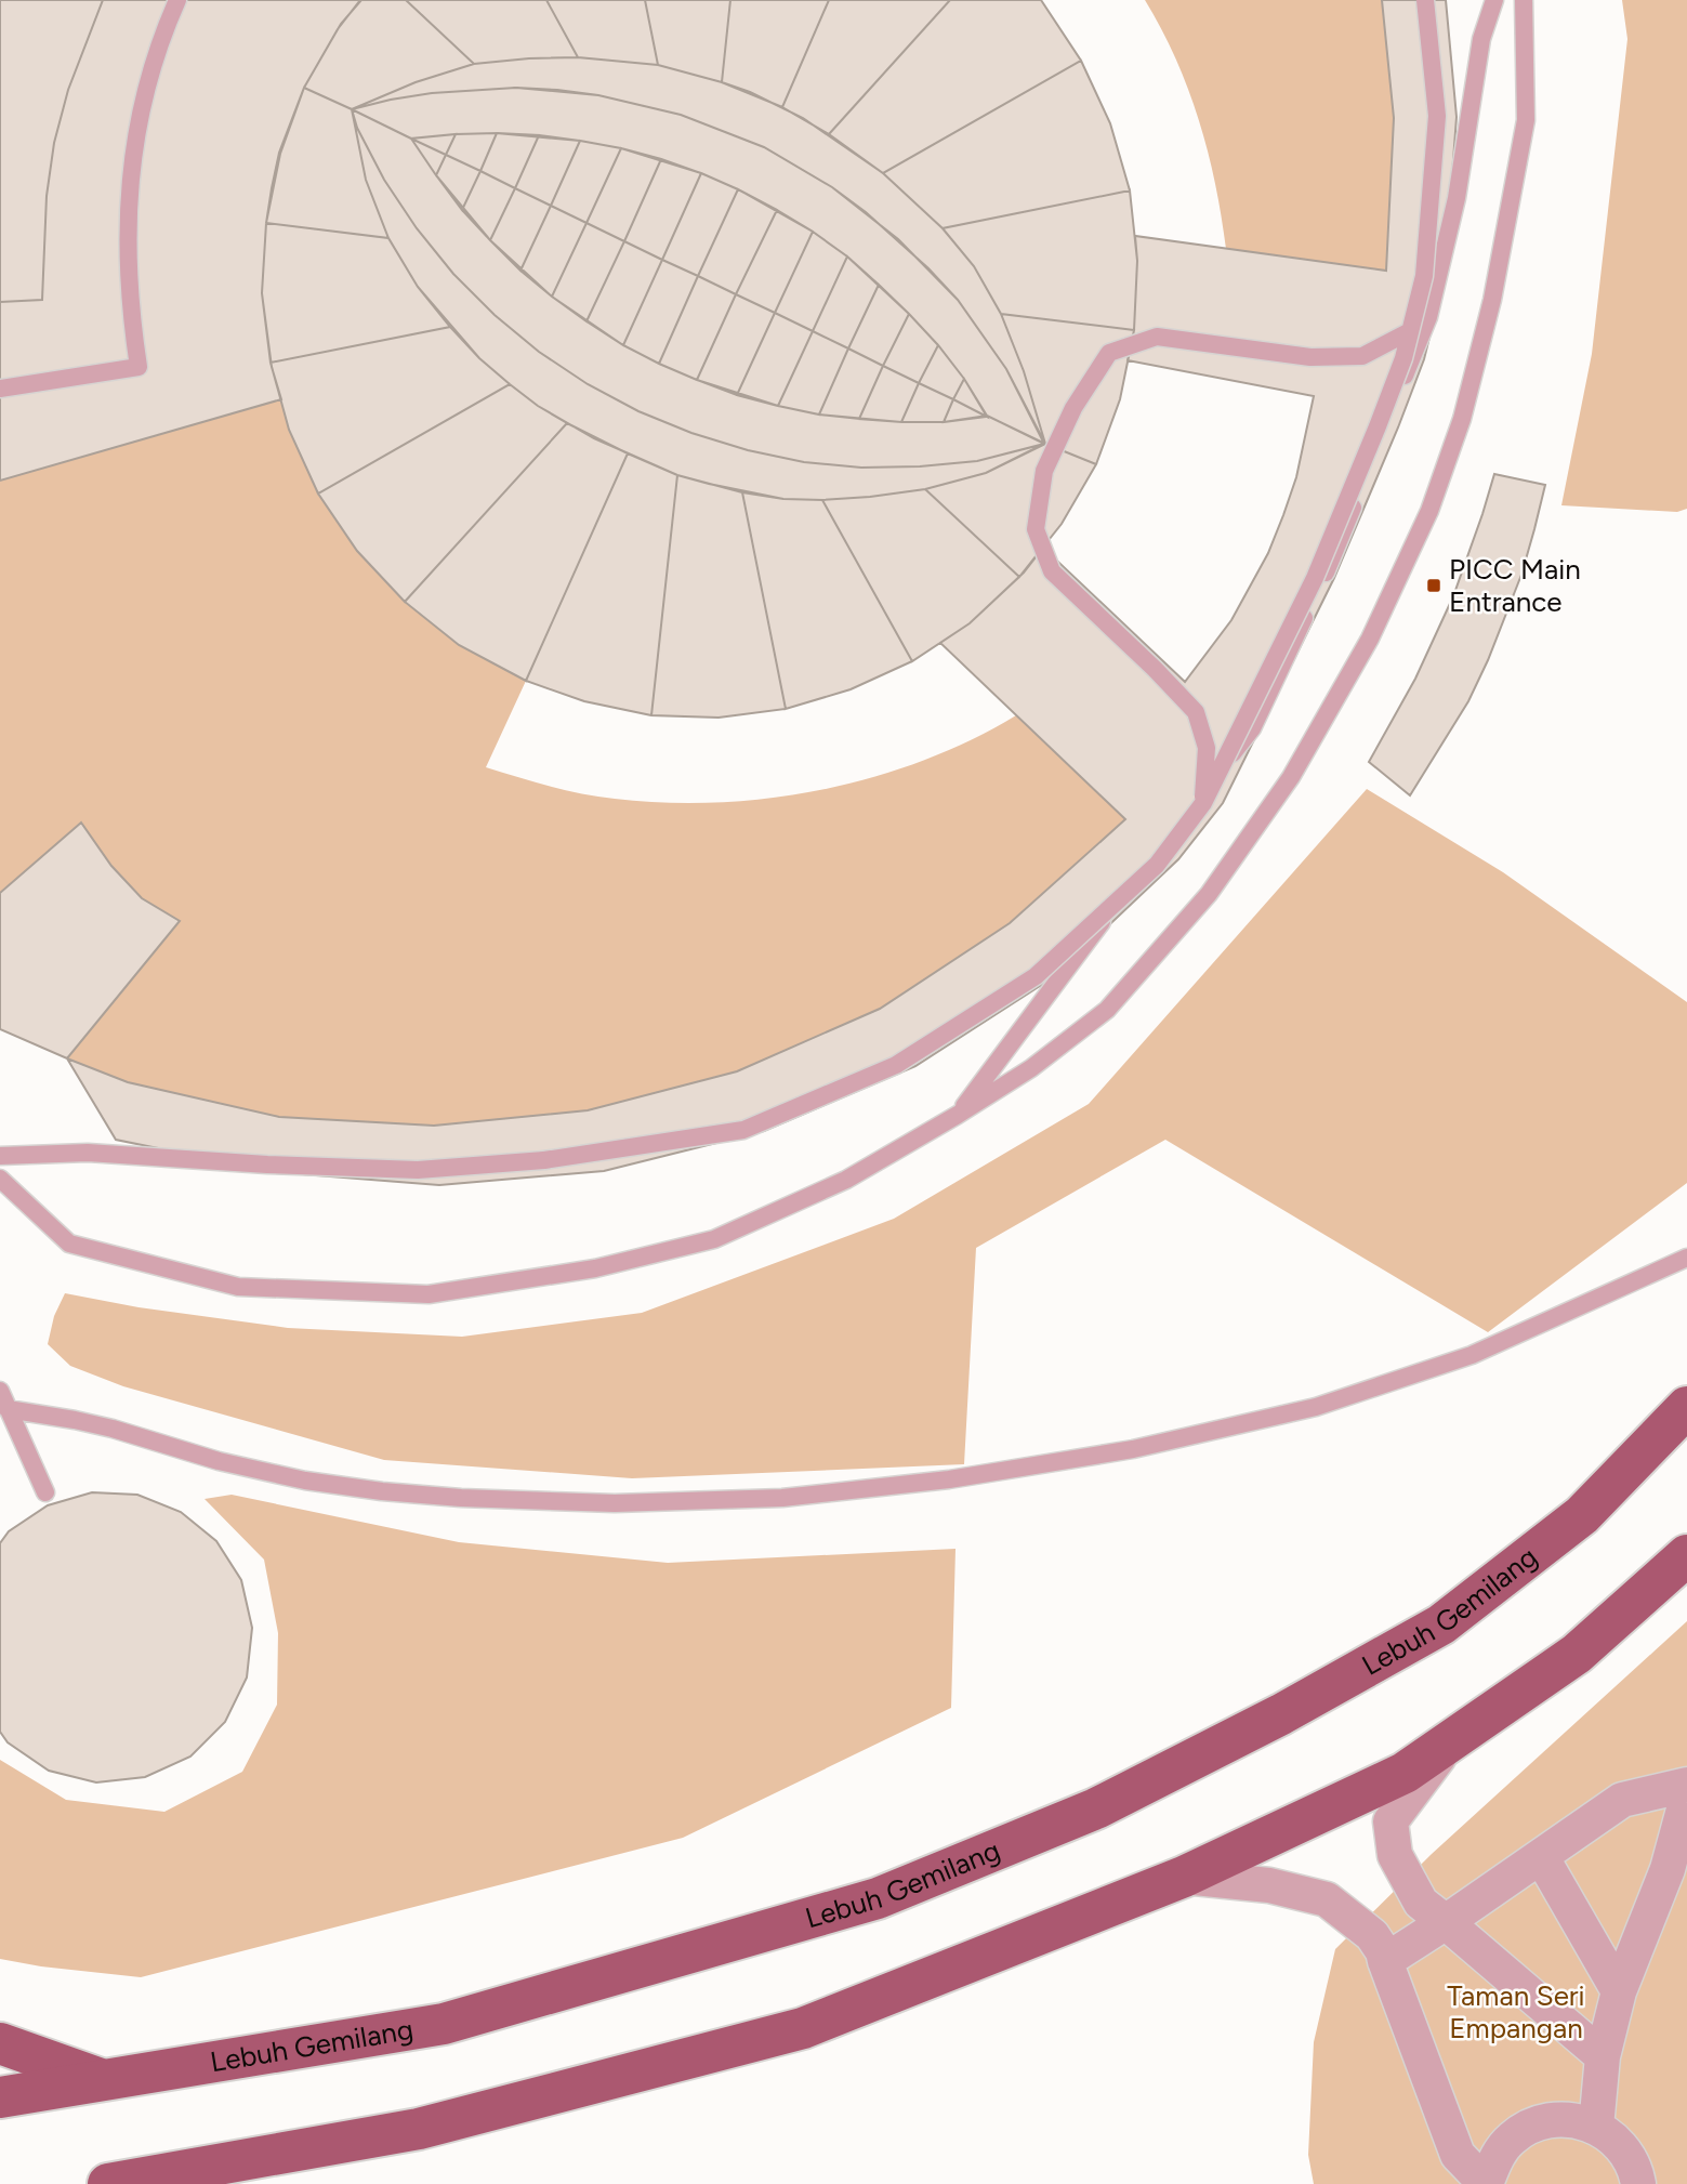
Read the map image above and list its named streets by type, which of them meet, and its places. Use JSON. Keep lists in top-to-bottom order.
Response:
{
  "streets": {
    "main road": ["Lebuh Gemilang"]
  },
  "parks": ["Taman Seri Empangan"],
  "places": {
    "transit": ["PICC Main Entrance"]
  }
}
